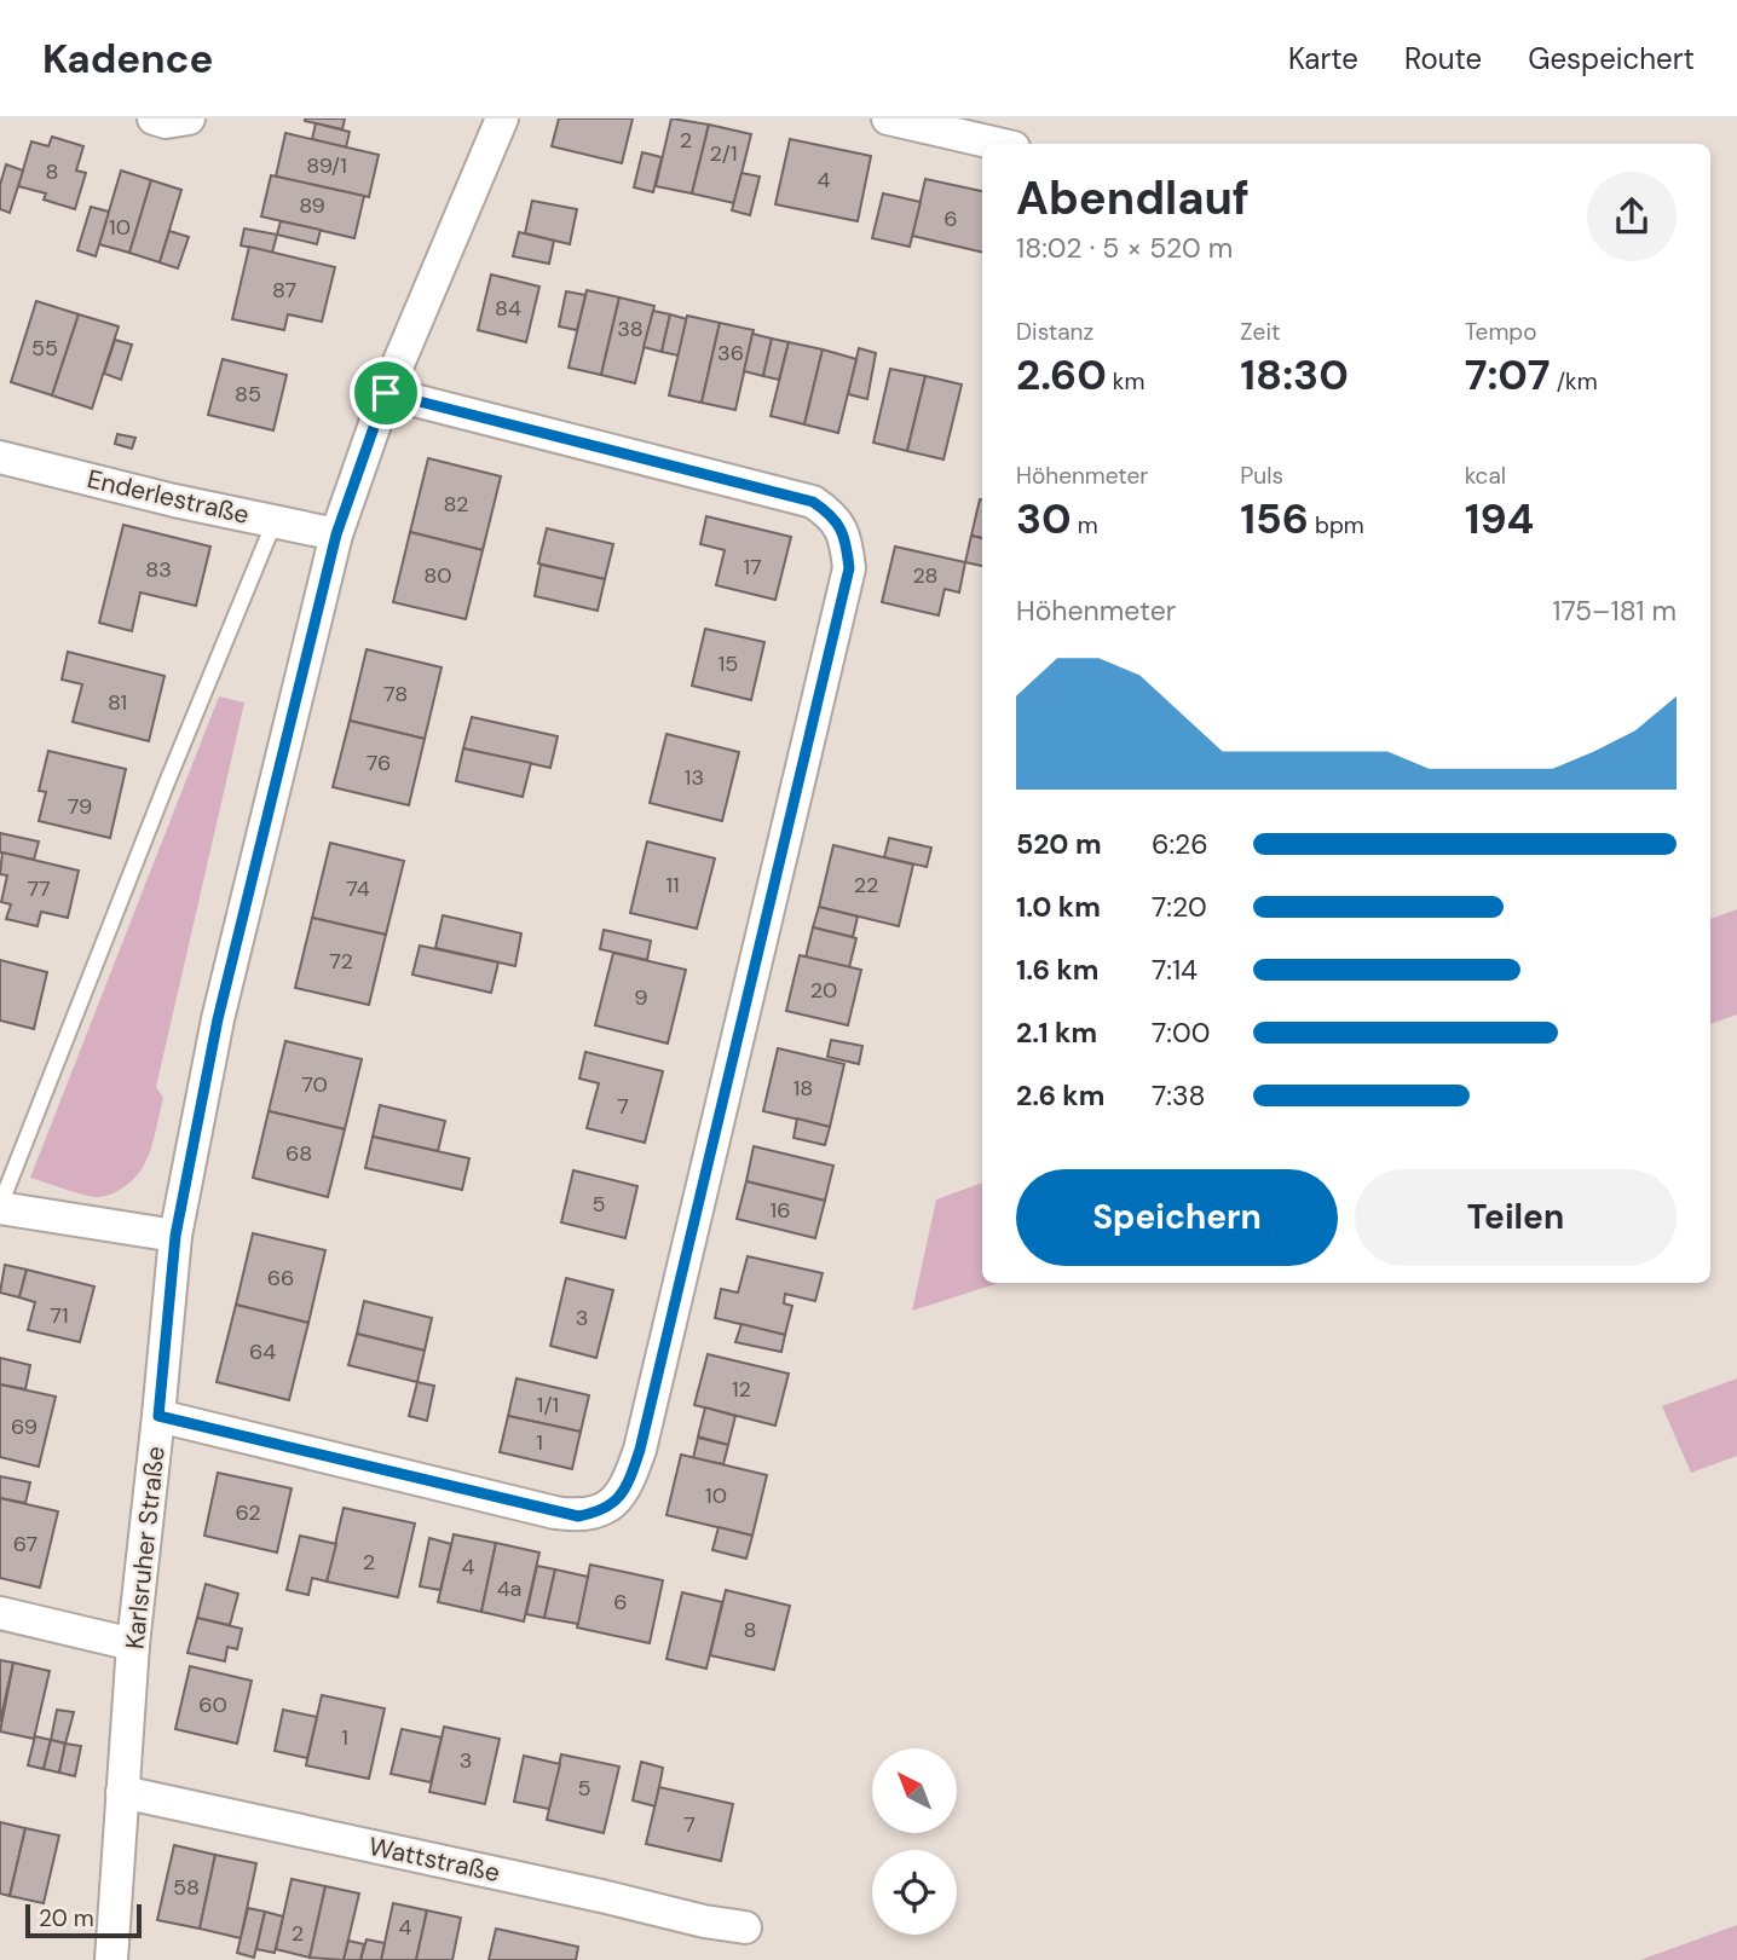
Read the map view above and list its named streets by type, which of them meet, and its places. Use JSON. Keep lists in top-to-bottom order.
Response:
{
  "streets": {
    "street": ["Enderlestraße", "Karlsruher Straße", "Wattstraße"]
  },
  "crossings": [
    ["Enderlestraße", "Karlsruher Straße"],
    ["Karlsruher Straße", "Wattstraße"]
  ],
  "house_numbers": [
    "2",
    "2/1",
    "89/1",
    "8",
    "4",
    "89",
    "6",
    "10",
    "87",
    "84",
    "38",
    "55",
    "36",
    "85",
    "82",
    "17",
    "83",
    "80",
    "28",
    "15",
    "78",
    "81",
    "76",
    "13",
    "79",
    "11",
    "22",
    "77",
    "74",
    "72",
    "20",
    "9",
    "70",
    "18",
    "7",
    "68",
    "5",
    "16",
    "66",
    "71",
    "3",
    "64",
    "12",
    "1/1",
    "69",
    "1",
    "10",
    "62",
    "67",
    "2",
    "4",
    "4a",
    "6",
    "8",
    "60",
    "1",
    "3",
    "5",
    "7",
    "58",
    "4",
    "2"
  ],
  "scale_bar": "20 m",
  "north": "top left",
  "page": {
    "header": "Kadence",
    "nav": ["Karte", "Route", "Gespeichert"],
    "heading": ["Abendlauf", "18:02 · 5 × 520 m"],
    "stats": [
      ["Distanz", "2.60 km"],
      ["Zeit", "18:30"],
      ["Tempo", "7:07 /km"],
      ["Höhenmeter", "30 m"],
      ["Puls", "156 bpm"],
      ["kcal", "194"]
    ],
    "chart": ["Höhenmeter", "175–181 m"],
    "list": [
      {
        "name": "520 m",
        "note": "6:26"
      },
      {
        "name": "1.0 km",
        "note": "7:20"
      },
      {
        "name": "1.6 km",
        "note": "7:14"
      },
      {
        "name": "2.1 km",
        "note": "7:00"
      },
      {
        "name": "2.6 km",
        "note": "7:38"
      }
    ],
    "buttons": ["Speichern", "Teilen"],
    "scale": "20 m"
  }
}
